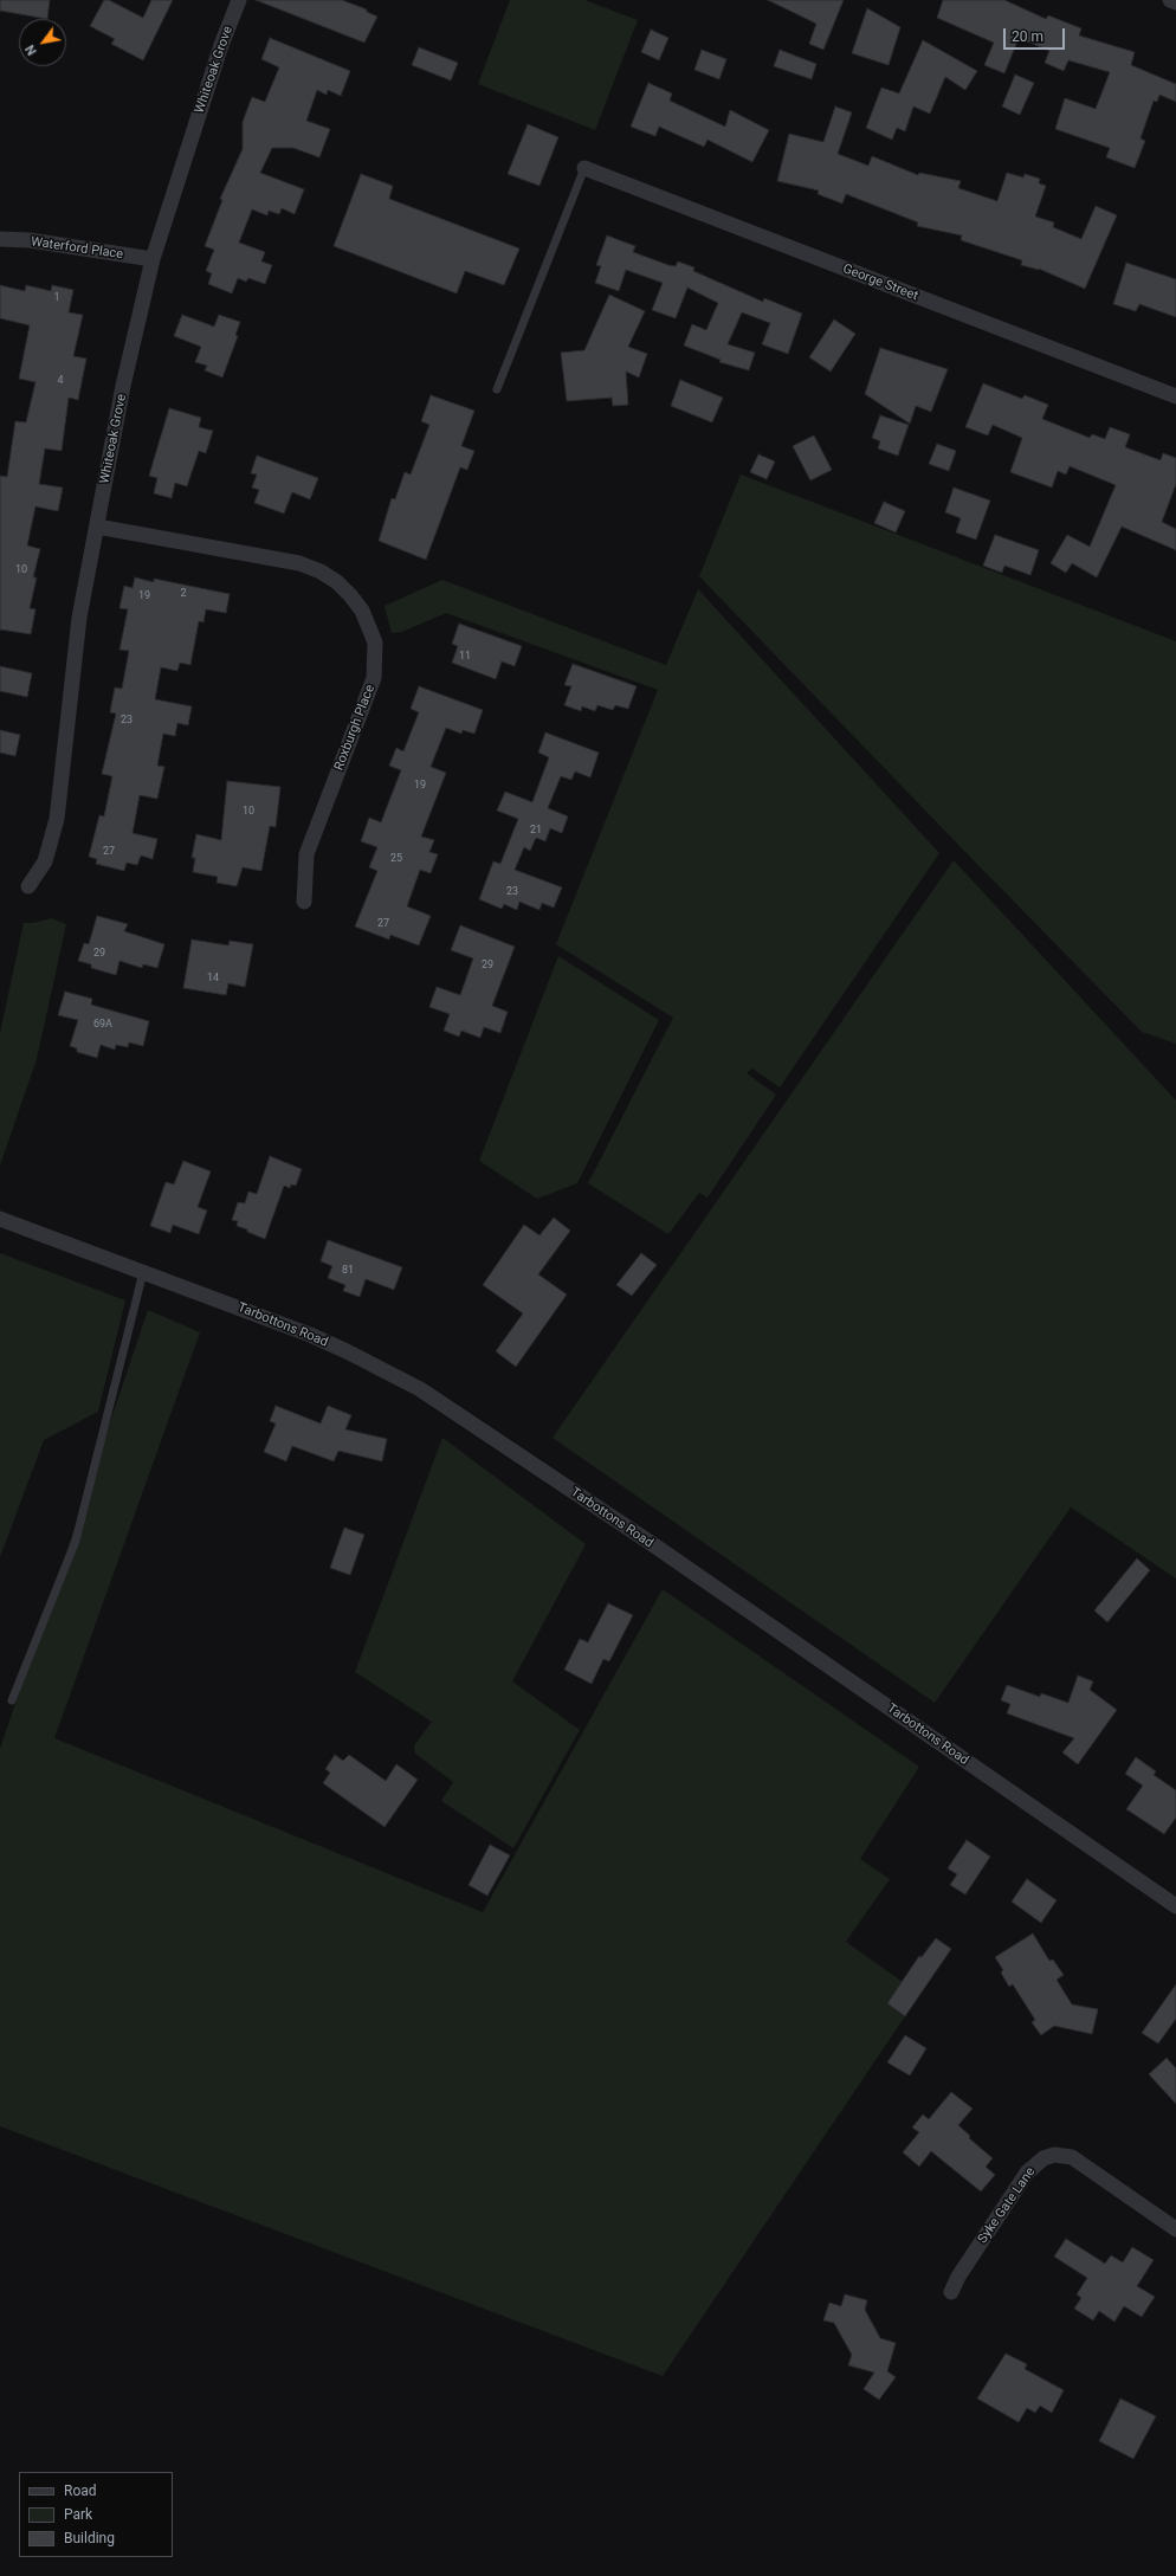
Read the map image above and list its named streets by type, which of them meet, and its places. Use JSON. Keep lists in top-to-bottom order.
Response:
{
  "streets": {
    "street": [
      "Whiteoak Grove",
      "Waterford Place",
      "George Street",
      "Roxburgh Place",
      "Tarbottons Road",
      "Syke Gate Lane"
    ]
  },
  "crossings": [
    ["Whiteoak Grove", "Waterford Place"],
    ["Whiteoak Grove", "Roxburgh Place"]
  ],
  "house_numbers": [
    "1",
    "4",
    "10",
    "2",
    "19",
    "11",
    "23",
    "19",
    "10",
    "21",
    "27",
    "25",
    "23",
    "27",
    "29",
    "29",
    "14",
    "69A",
    "81"
  ],
  "legend": ["Road", "Park", "Building"],
  "scale_bar": "20 m",
  "north": "bottom left"
}
